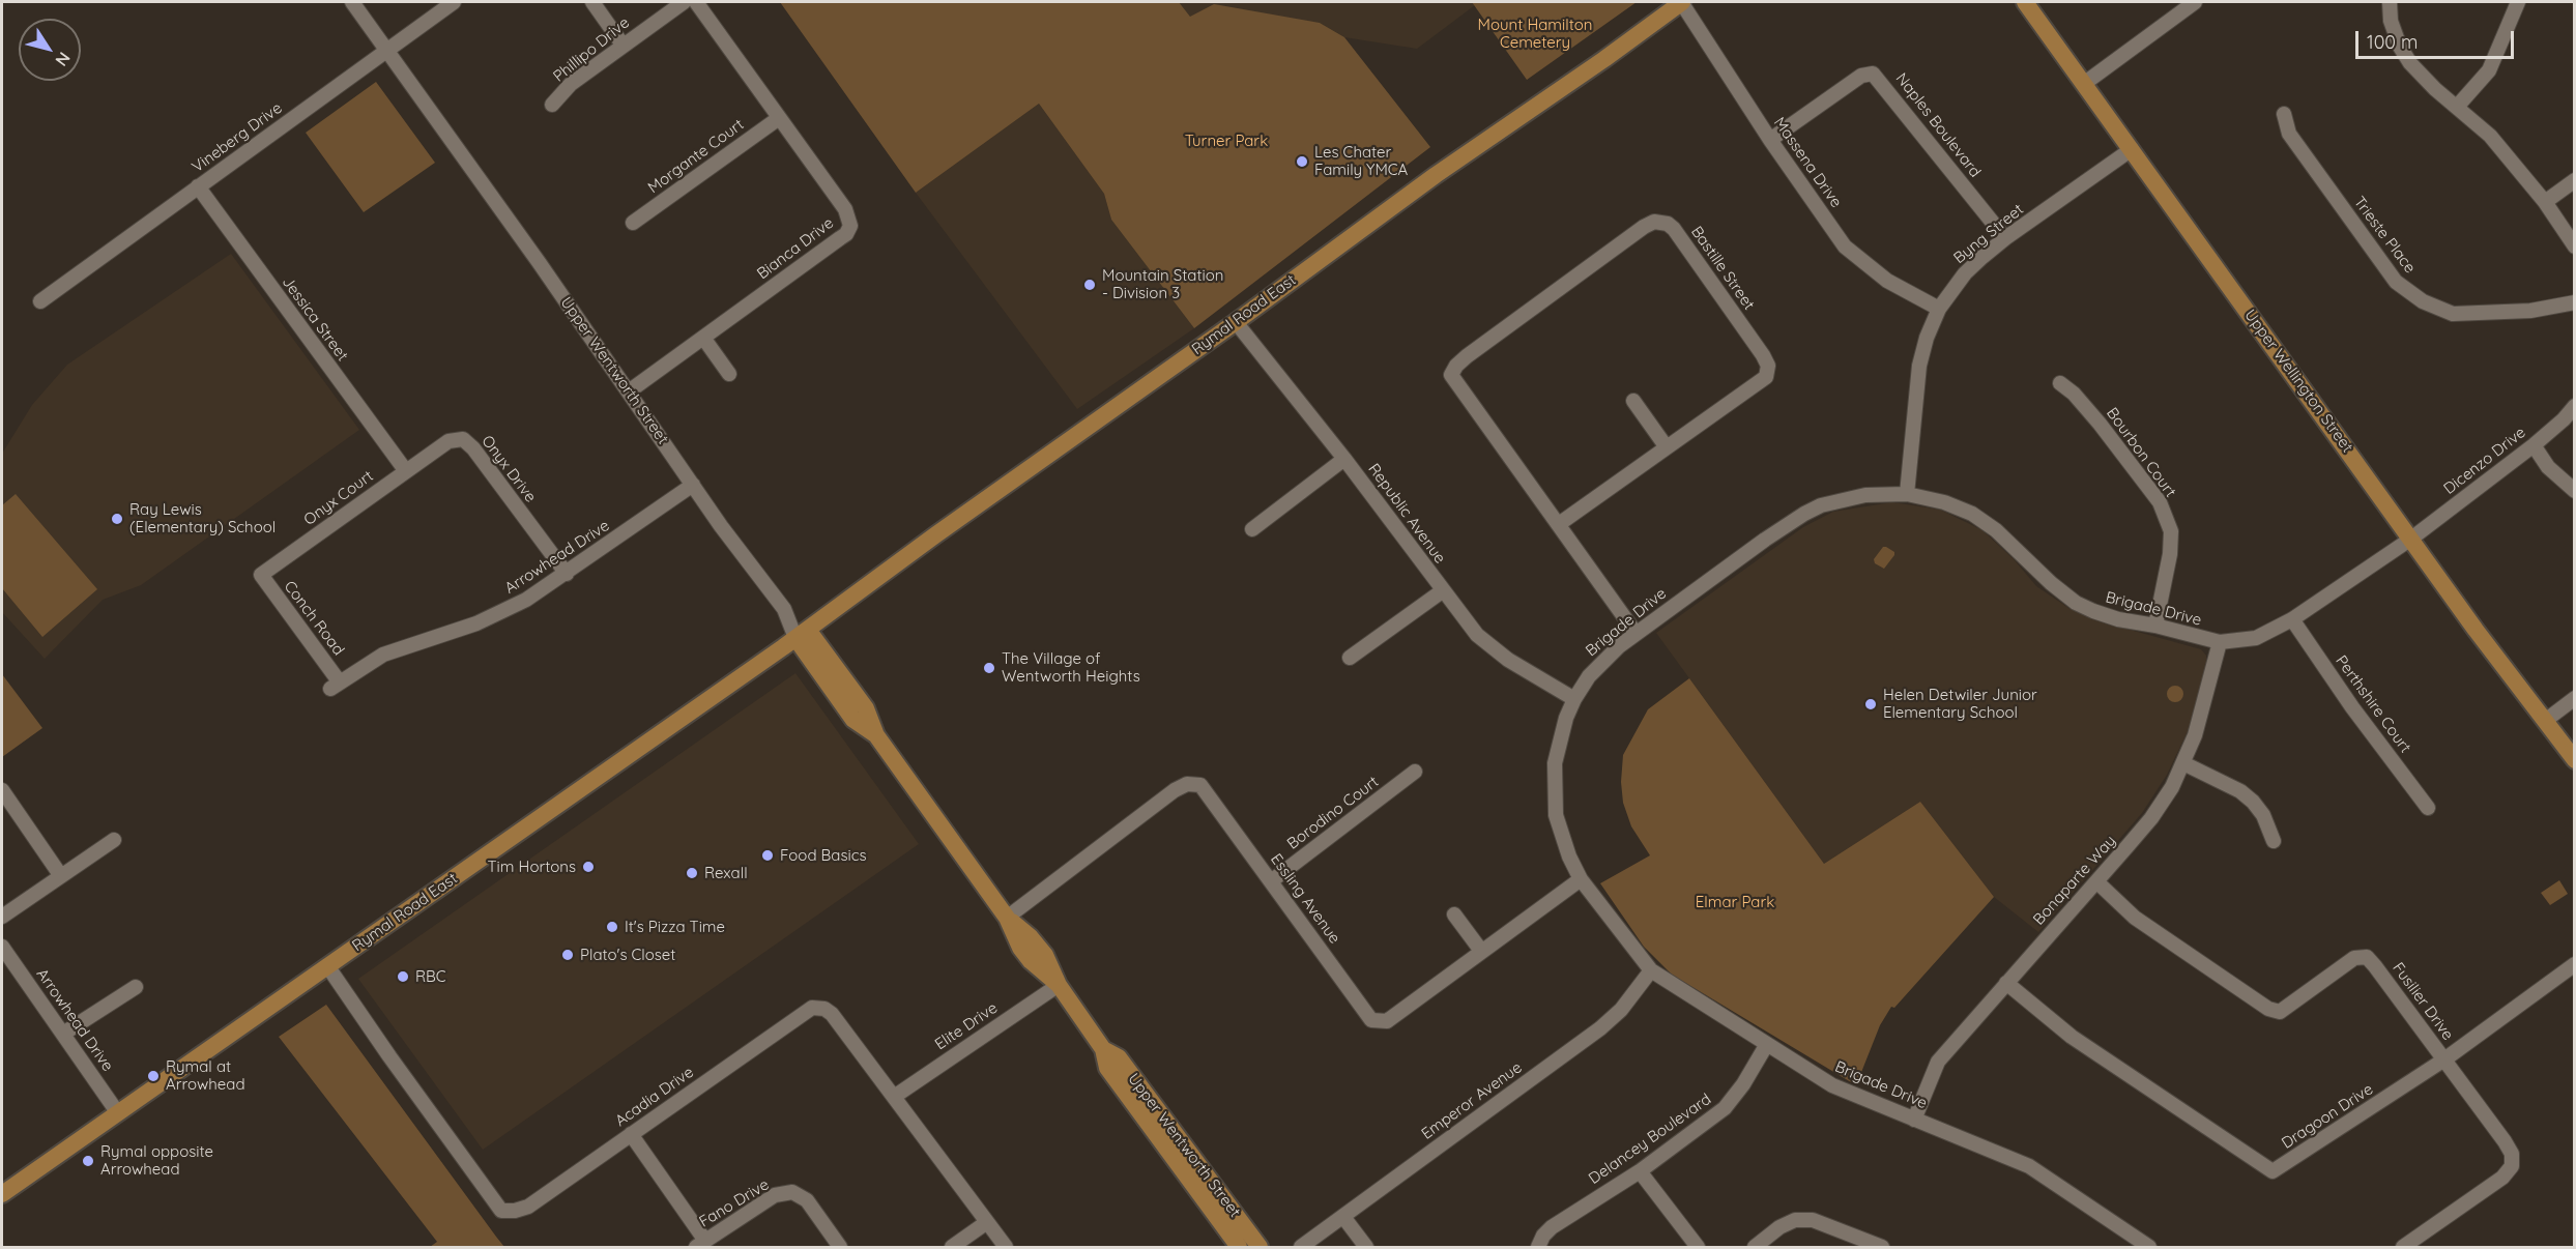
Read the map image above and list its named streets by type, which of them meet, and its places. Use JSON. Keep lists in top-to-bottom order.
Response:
{
  "streets": {
    "main road": ["Rymal Road East", "Upper Wentworth Street", "Upper Wellington Street"],
    "street": [
      "Phillipo Drive",
      "Naples Boulevard",
      "Vineberg Drive",
      "Morgante Court",
      "Massena Drive",
      "Byng Street",
      "Trieste Place",
      "Bianca Drive",
      "Bastille Street",
      "Jessica Street",
      "Bourbon Court",
      "Dicenzo Drive",
      "Onyx Drive",
      "Onyx Court",
      "Republic Avenue",
      "Arrowhead Drive",
      "Brigade Drive",
      "Conch Road",
      "Perthshire Court",
      "Borodino Court",
      "Bonaparte Way",
      "Essling Avenue",
      "Fusilier Drive",
      "Elite Drive",
      "Acadia Drive",
      "Emperor Avenue",
      "Dragoon Drive",
      "Delancey Boulevard",
      "Fano Drive"
    ]
  },
  "crossings": [
    ["Naples Boulevard", "Massena Drive"],
    ["Naples Boulevard", "Byng Street"],
    ["Vineberg Drive", "Jessica Street"],
    ["Vineberg Drive", "Upper Wentworth Street"],
    ["Morgante Court", "Bianca Drive"],
    ["Massena Drive", "Byng Street"],
    ["Massena Drive", "Rymal Road East"],
    ["Byng Street", "Upper Wellington Street"],
    ["Byng Street", "Brigade Drive"],
    ["Bianca Drive", "Upper Wentworth Street"],
    ["Bastille Street", "Brigade Drive"],
    ["Rymal Road East", "Upper Wentworth Street"],
    ["Rymal Road East", "Republic Avenue"],
    ["Rymal Road East", "Arrowhead Drive"],
    ["Rymal Road East", "Acadia Drive"],
    ["Jessica Street", "Onyx Drive"],
    ["Jessica Street", "Onyx Court"],
    ["Upper Wentworth Street", "Arrowhead Drive"],
    ["Upper Wentworth Street", "Essling Avenue"],
    ["Upper Wentworth Street", "Elite Drive"],
    ["Upper Wellington Street", "Dicenzo Drive"],
    ["Upper Wellington Street", "Brigade Drive"],
    ["Bourbon Court", "Brigade Drive"],
    ["Dicenzo Drive", "Brigade Drive"],
    ["Onyx Drive", "Onyx Court"],
    ["Onyx Drive", "Arrowhead Drive"],
    ["Onyx Court", "Conch Road"],
    ["Republic Avenue", "Brigade Drive"],
    ["Arrowhead Drive", "Conch Road"],
    ["Brigade Drive", "Perthshire Court"],
    ["Brigade Drive", "Bonaparte Way"],
    ["Brigade Drive", "Essling Avenue"],
    ["Brigade Drive", "Emperor Avenue"],
    ["Brigade Drive", "Delancey Boulevard"],
    ["Borodino Court", "Essling Avenue"],
    ["Bonaparte Way", "Fusilier Drive"],
    ["Bonaparte Way", "Dragoon Drive"],
    ["Fusilier Drive", "Dragoon Drive"],
    ["Elite Drive", "Acadia Drive"]
  ],
  "parks": ["Mount Hamilton Cemetery", "Turner Park", "Elmar Park"],
  "places": [
    "Les Chater Family YMCA",
    "Mountain Station - Division 3",
    "Ray Lewis (Elementary) School",
    "The Village of Wentworth Heights",
    "Helen Detwiler Junior Elementary School",
    "Food Basics",
    "Tim Hortons",
    "Rexall",
    "It's Pizza Time",
    "Plato's Closet",
    "RBC",
    "Rymal at Arrowhead",
    "Rymal opposite Arrowhead"
  ],
  "scale_bar": "100 m",
  "north": "bottom right"
}
